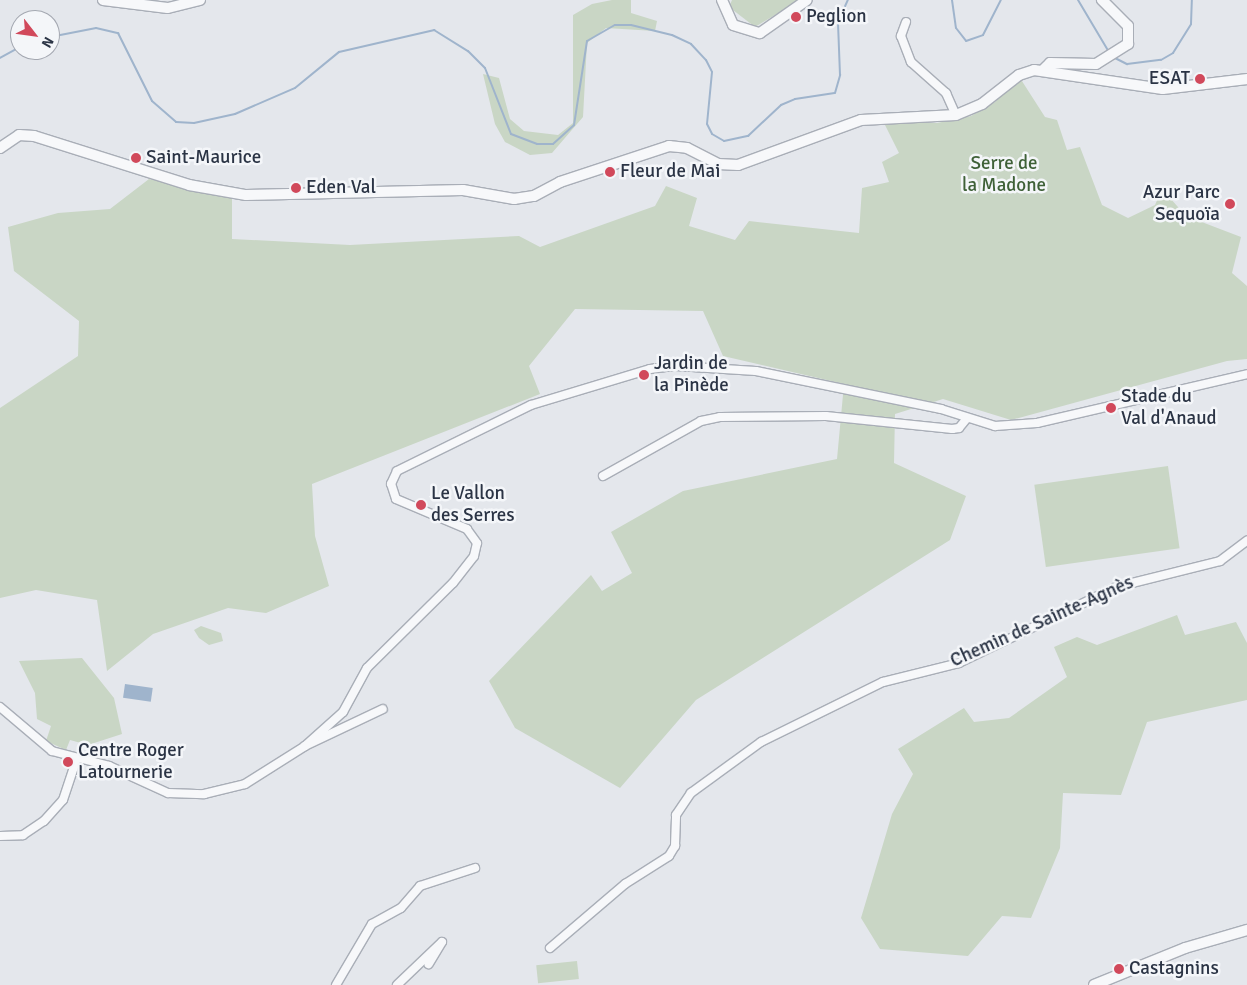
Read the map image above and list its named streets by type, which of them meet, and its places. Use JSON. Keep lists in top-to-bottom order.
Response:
{
  "streets": {
    "street": ["Chemin de Sainte-Agnès"]
  },
  "parks": ["Serre de la Madone"],
  "places": [
    "Peglion",
    "ESAT",
    "Saint-Maurice",
    "Fleur de Mai",
    "Eden Val",
    "Azur Parc Sequoïa",
    "Jardin de la Pinède",
    "Stade du Val d'Anaud",
    "Le Vallon des Serres",
    "Centre Roger Latournerie",
    "Castagnins"
  ],
  "north": "bottom right"
}
